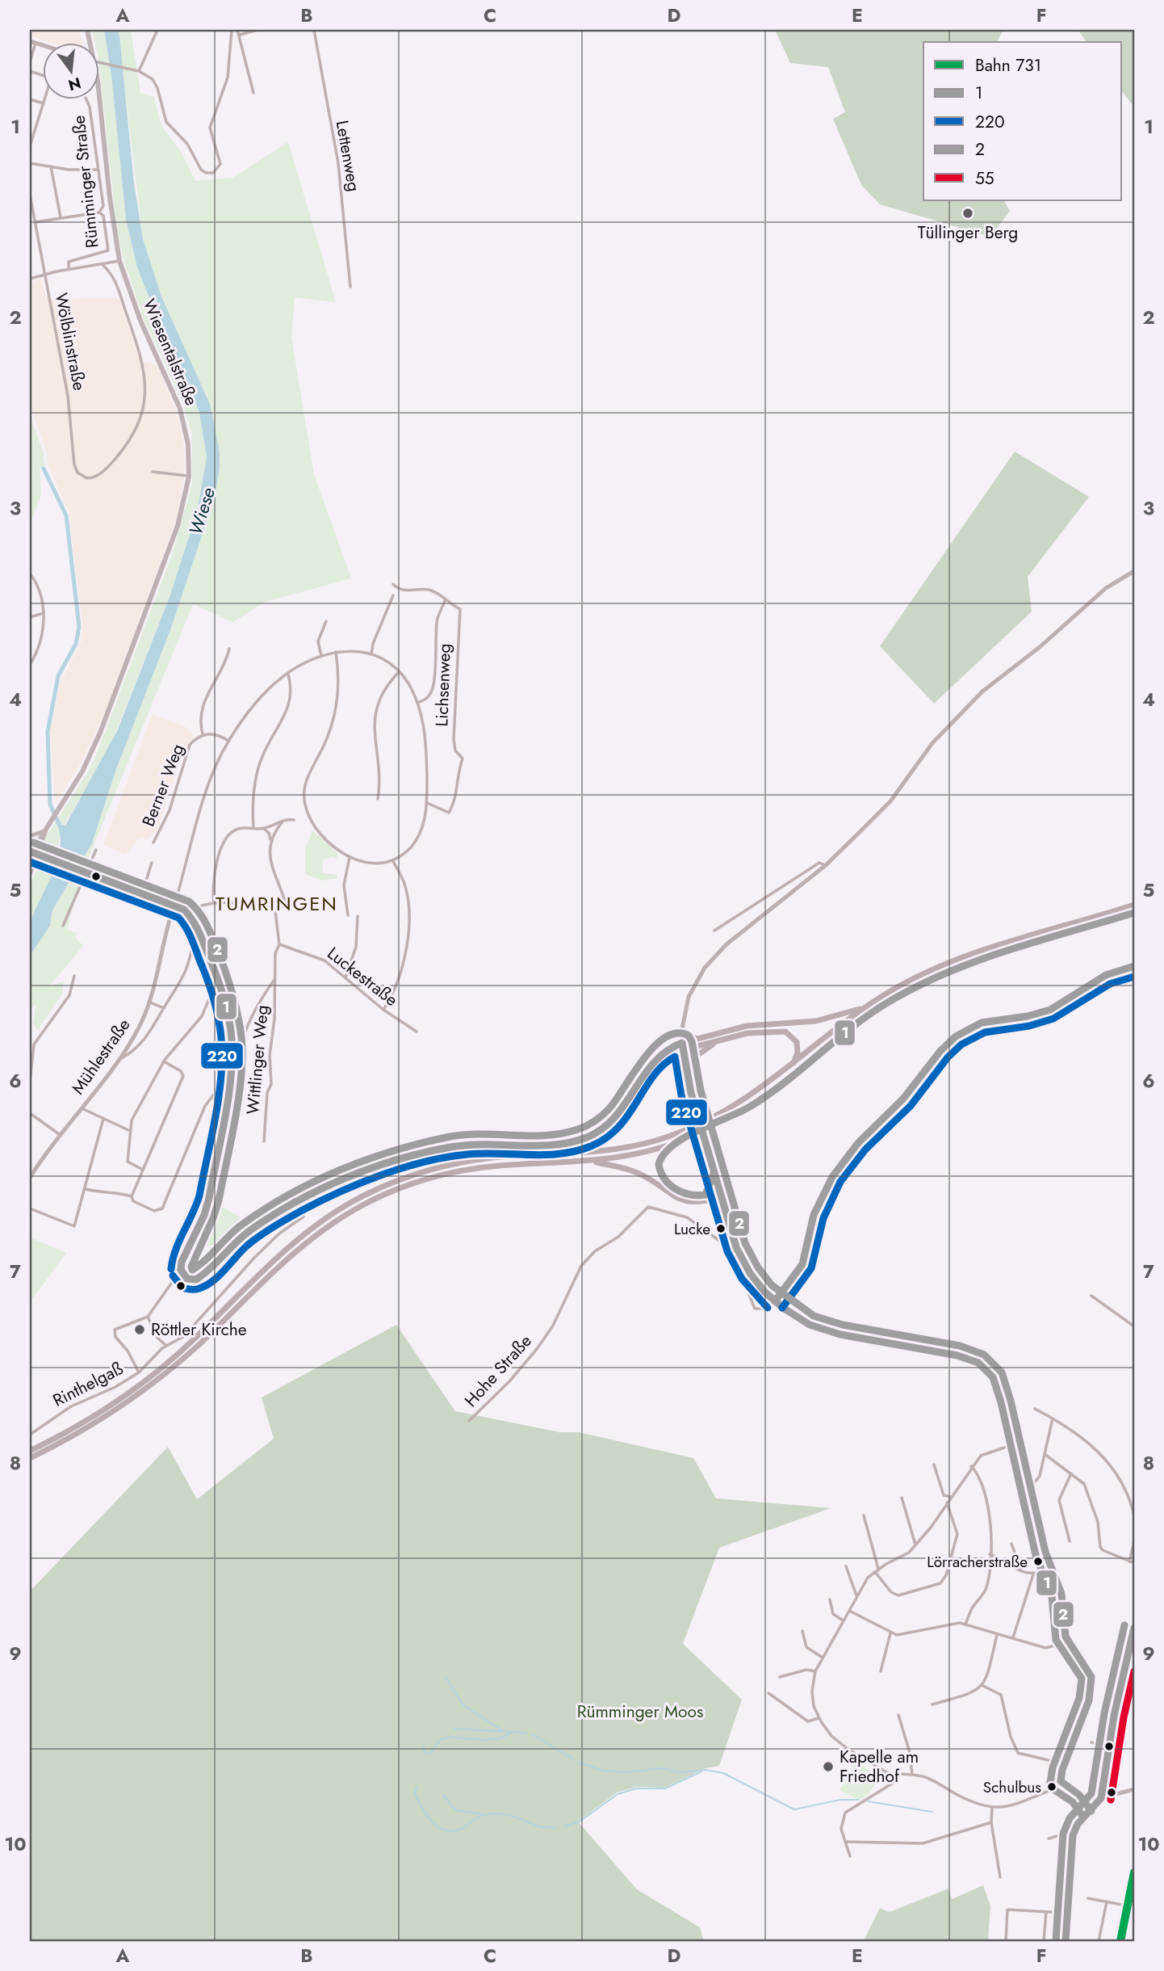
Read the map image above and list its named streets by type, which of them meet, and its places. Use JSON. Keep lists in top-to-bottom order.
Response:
{
  "streets": {
    "main road": ["Wiesentalstraße"],
    "street": [
      "Lettenweg",
      "Rümminger Straße",
      "Wölblinstraße",
      "Lichsenweg",
      "Berner Weg",
      "Luckestraße",
      "Mühlestraße",
      "Wittlinger Weg",
      "Hohe Straße",
      "Rinthelgaß"
    ]
  },
  "crossings": [
    ["Rümminger Straße", "Wölblinstraße"],
    ["Luckestraße", "Wittlinger Weg"]
  ],
  "districts": ["TUMRINGEN"],
  "water": ["Wiese"],
  "parks": ["Rümminger Moos"],
  "places": [
    "Tüllinger Berg",
    "Lucke",
    "Röttler Kirche",
    "Lörracherstraße",
    "Kapelle am Friedhof",
    "Schulbus"
  ],
  "lines": [
    "transit line 2",
    "transit line 1",
    "transit line 220",
    "transit line 55",
    "rail line 731"
  ],
  "legend": [
    "Bahn 731",
    "1",
    "220",
    "2",
    "55"
  ],
  "north": "bottom",
  "grid": {
    "columns": [
      "A",
      "B",
      "C",
      "D",
      "E",
      "F"
    ],
    "rows": [
      "1",
      "2",
      "3",
      "4",
      "5",
      "6",
      "7",
      "8",
      "9",
      "10"
    ]
  }
}
